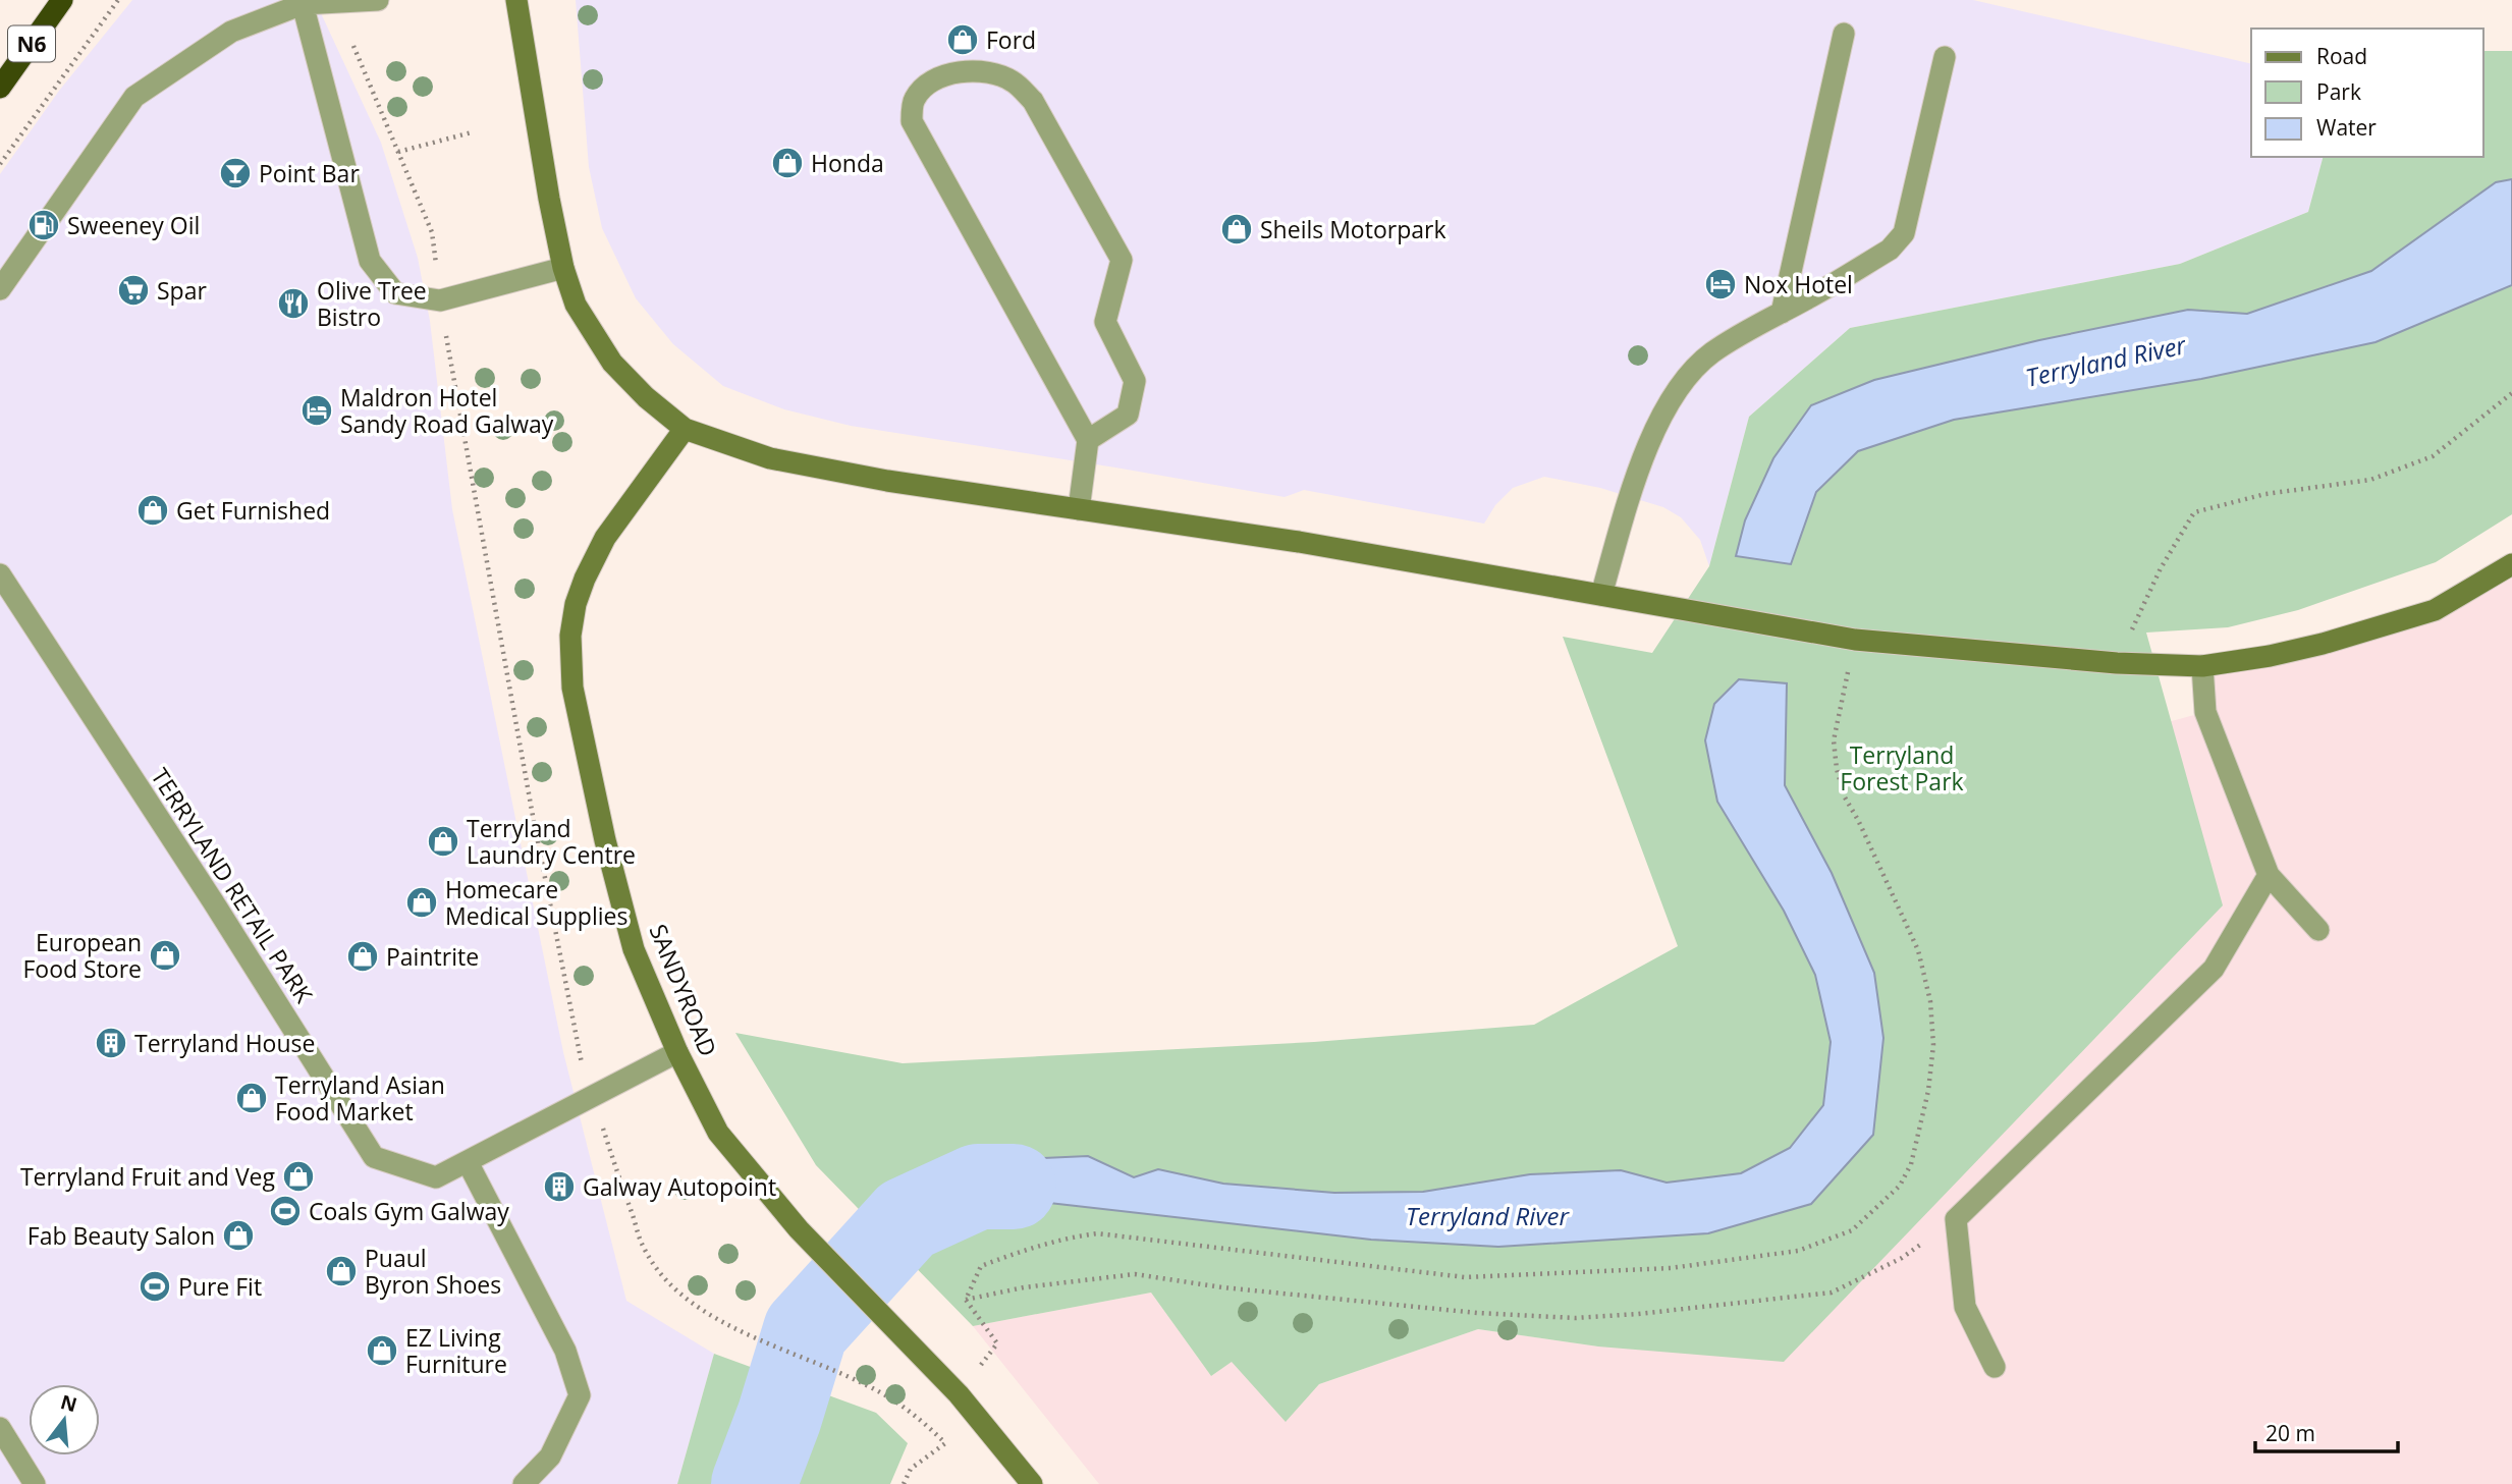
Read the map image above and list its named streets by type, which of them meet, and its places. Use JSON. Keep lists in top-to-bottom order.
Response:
{
  "streets": {
    "highway": ["N6"],
    "street": ["SANDYROAD"],
    "lane": ["TERRYLAND RETAIL PARK"]
  },
  "crossings": [
    ["TERRYLAND RETAIL PARK", "SANDYROAD"]
  ],
  "water": ["Terryland River"],
  "parks": ["Terryland Forest Park"],
  "places": {
    "shop": [
      "Ford",
      "Honda",
      "Sheils Motorpark",
      "Get Furnished",
      "Terryland Laundry Centre",
      "Homecare Medical Supplies",
      "European Food Store",
      "Paintrite",
      "Terryland Asian Food Market",
      "Terryland Fruit and Veg",
      "Fab Beauty Salon",
      "Puaul Byron Shoes",
      "EZ Living Furniture"
    ],
    "bar": ["Point Bar"],
    "fuel station": ["Sweeney Oil"],
    "hotel": ["Nox Hotel", "Maldron Hotel Sandy Road Galway"],
    "supermarket": ["Spar"],
    "restaurant": ["Olive Tree Bistro"],
    "building": ["Terryland House", "Galway Autopoint"],
    "sports": ["Coals Gym Galway", "Pure Fit"]
  },
  "legend": ["Road", "Park", "Water"],
  "scale_bar": "20 m",
  "north": "top"
}
